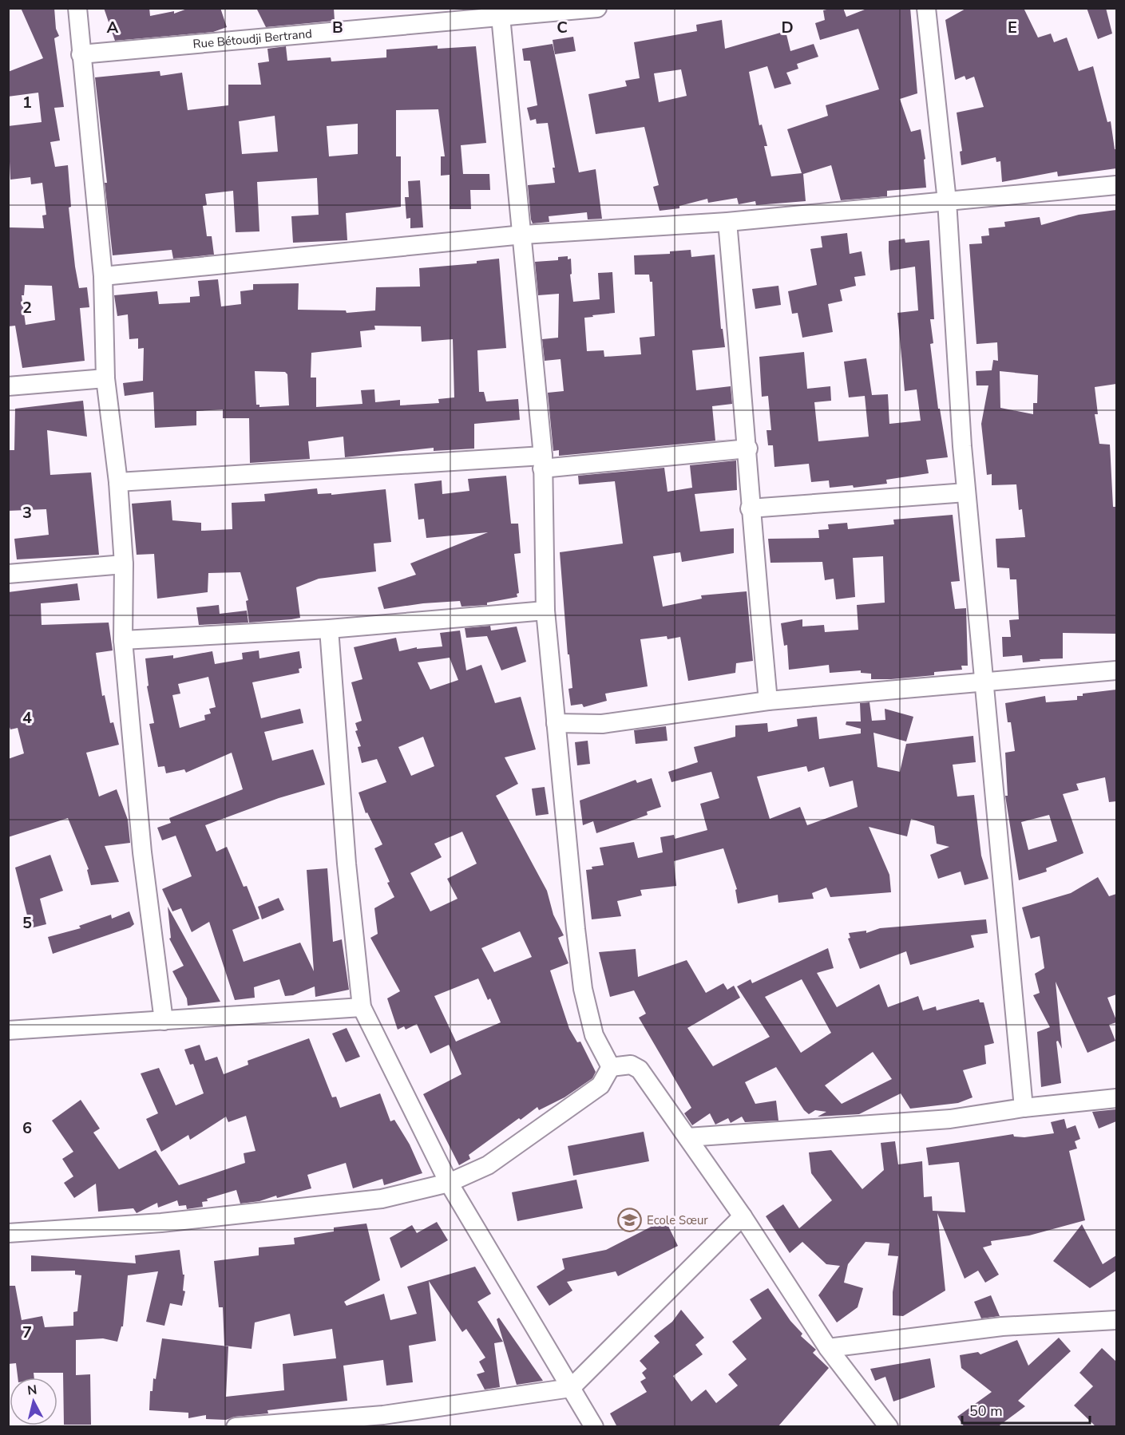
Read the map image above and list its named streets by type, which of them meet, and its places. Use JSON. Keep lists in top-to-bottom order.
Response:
{
  "streets": {
    "street": ["Rue Bétoudji Bertrand"]
  },
  "places": {
    "school or university": ["Ecole Sœur"]
  },
  "scale_bar": "50 m",
  "north": "top",
  "grid": {
    "columns": [
      "A",
      "B",
      "C",
      "D",
      "E"
    ],
    "rows": [
      "1",
      "2",
      "3",
      "4",
      "5",
      "6",
      "7"
    ]
  }
}
